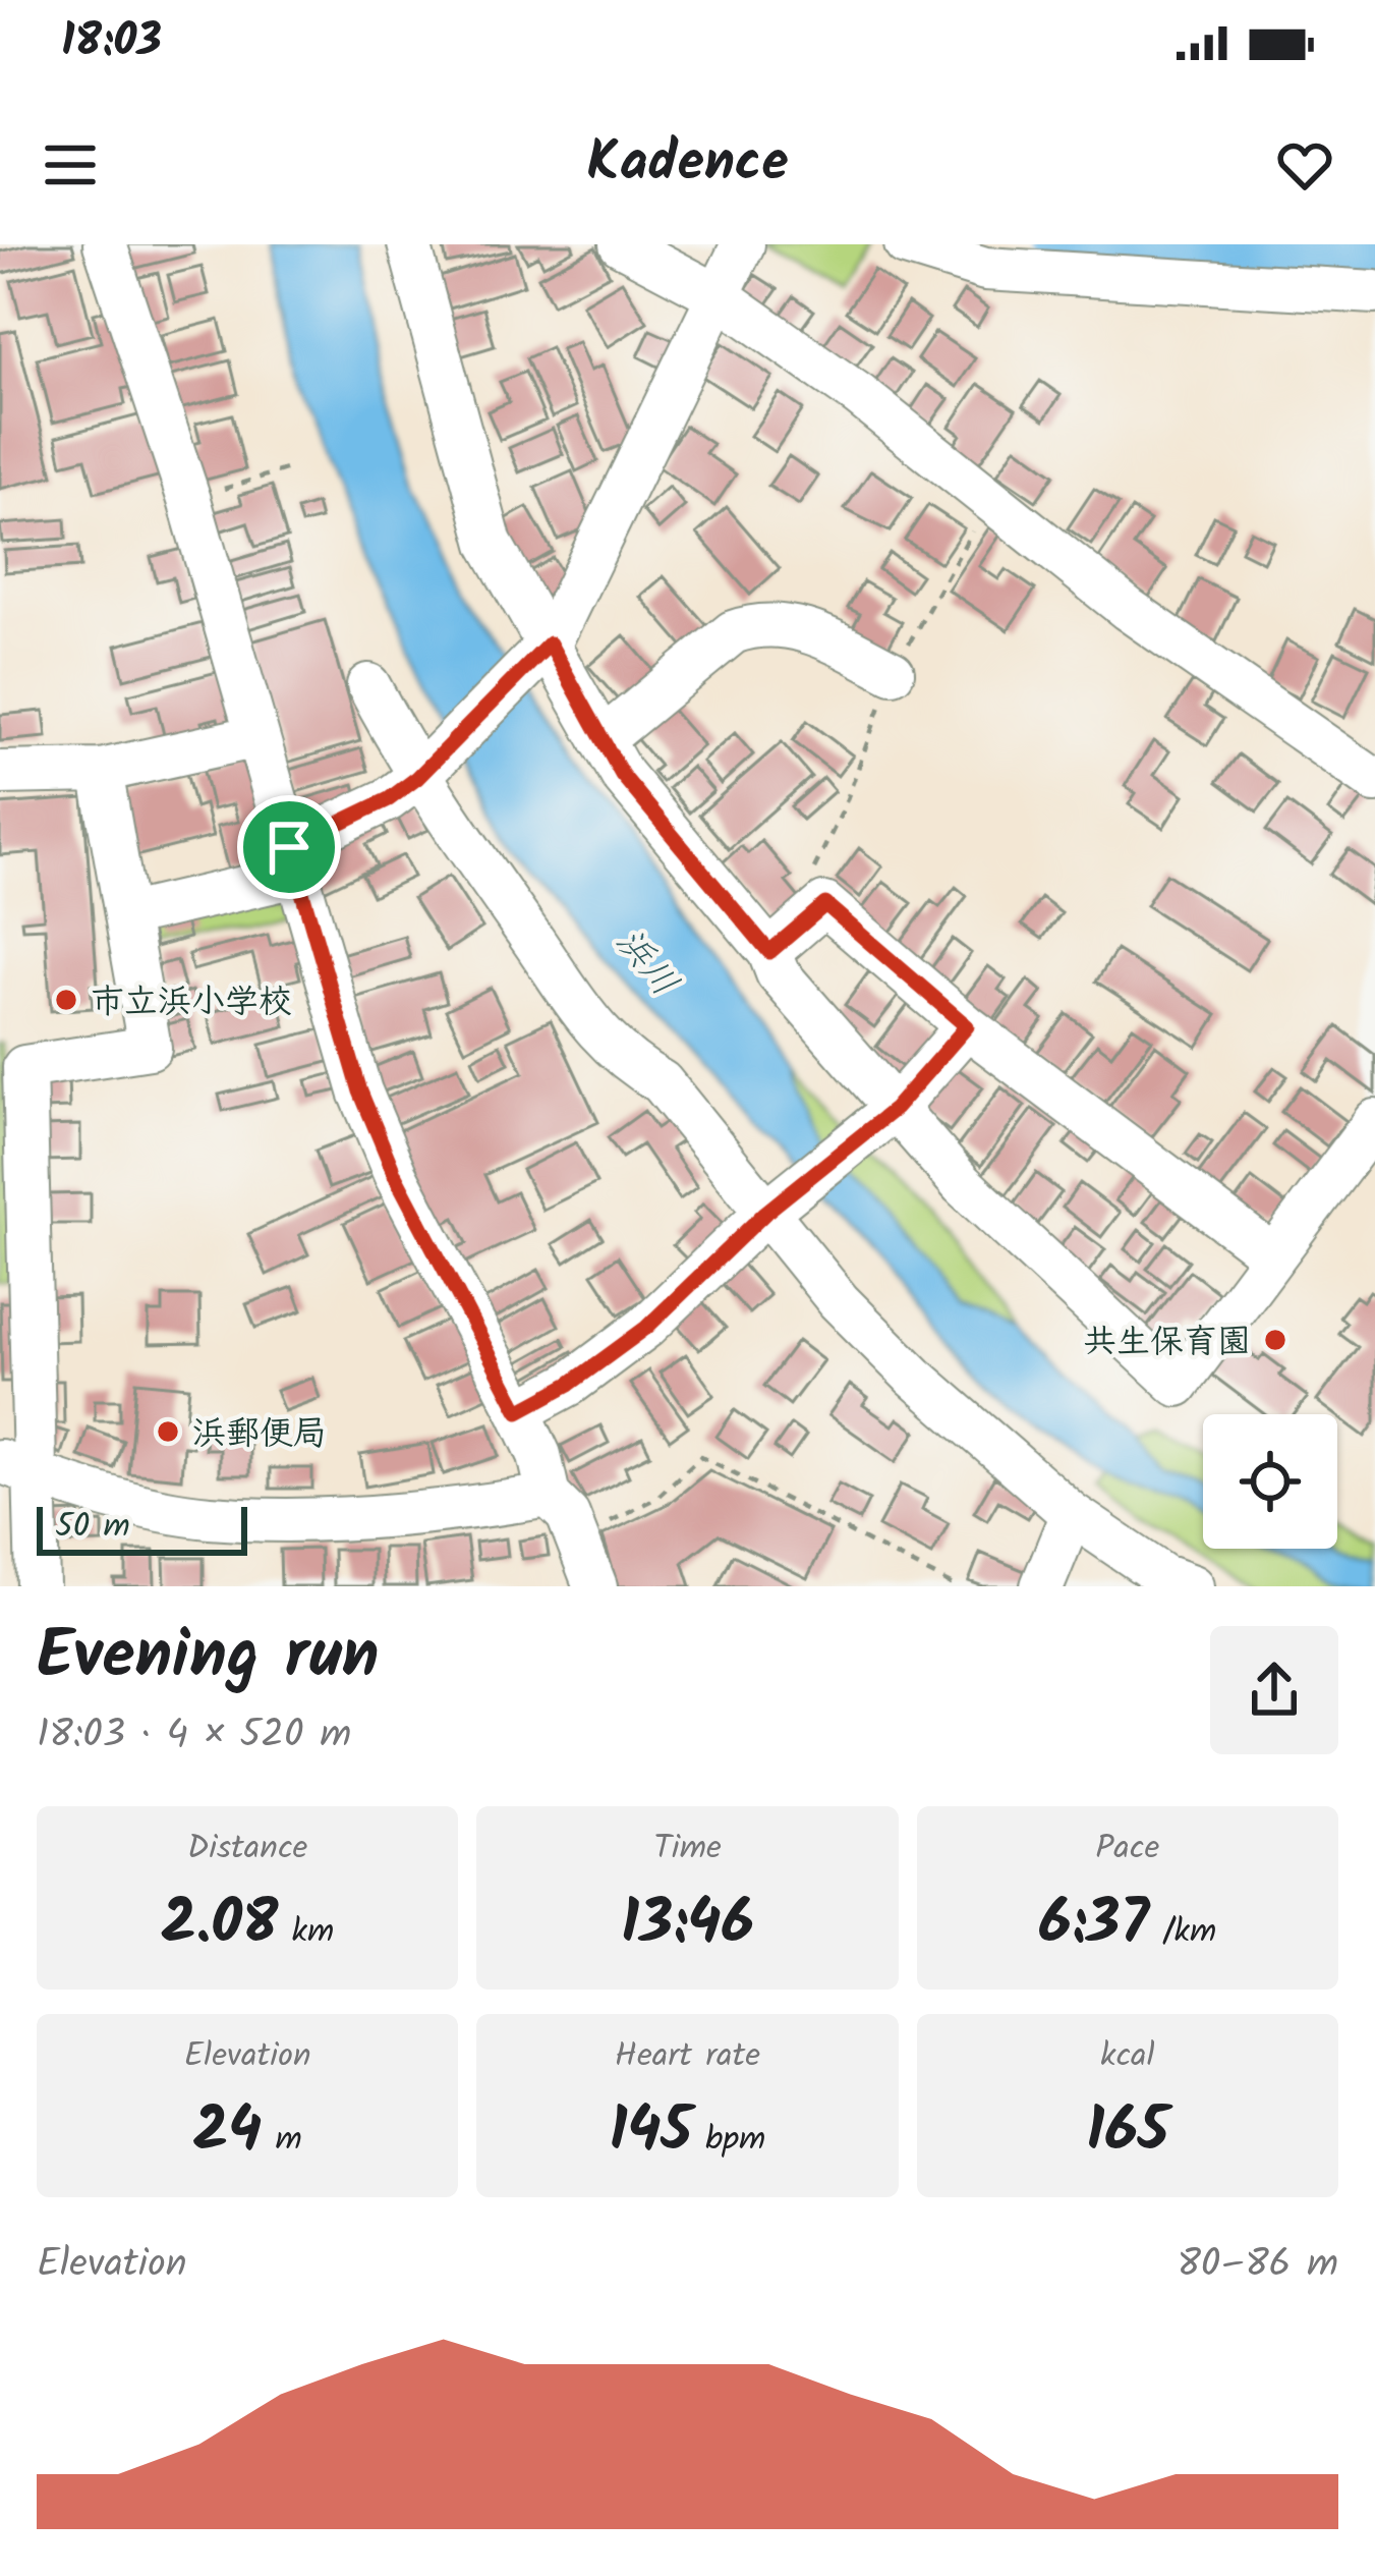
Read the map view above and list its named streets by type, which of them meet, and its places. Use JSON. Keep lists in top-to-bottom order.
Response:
{
  "water": ["浜川"],
  "places": ["市立浜小学校", "共生保育園", "浜郵便局"],
  "scale_bar": "50 m",
  "page": {
    "status": "18:03",
    "header": "Kadence",
    "scale": "50 m",
    "heading": ["Evening run", "18:03 · 4 × 520 m"],
    "stats": [
      ["Distance", "2.08 km"],
      ["Time", "13:46"],
      ["Pace", "6:37 /km"],
      ["Elevation", "24 m"],
      ["Heart rate", "145 bpm"],
      ["kcal", "165"]
    ],
    "chart": ["Elevation", "80–86 m"]
  }
}
